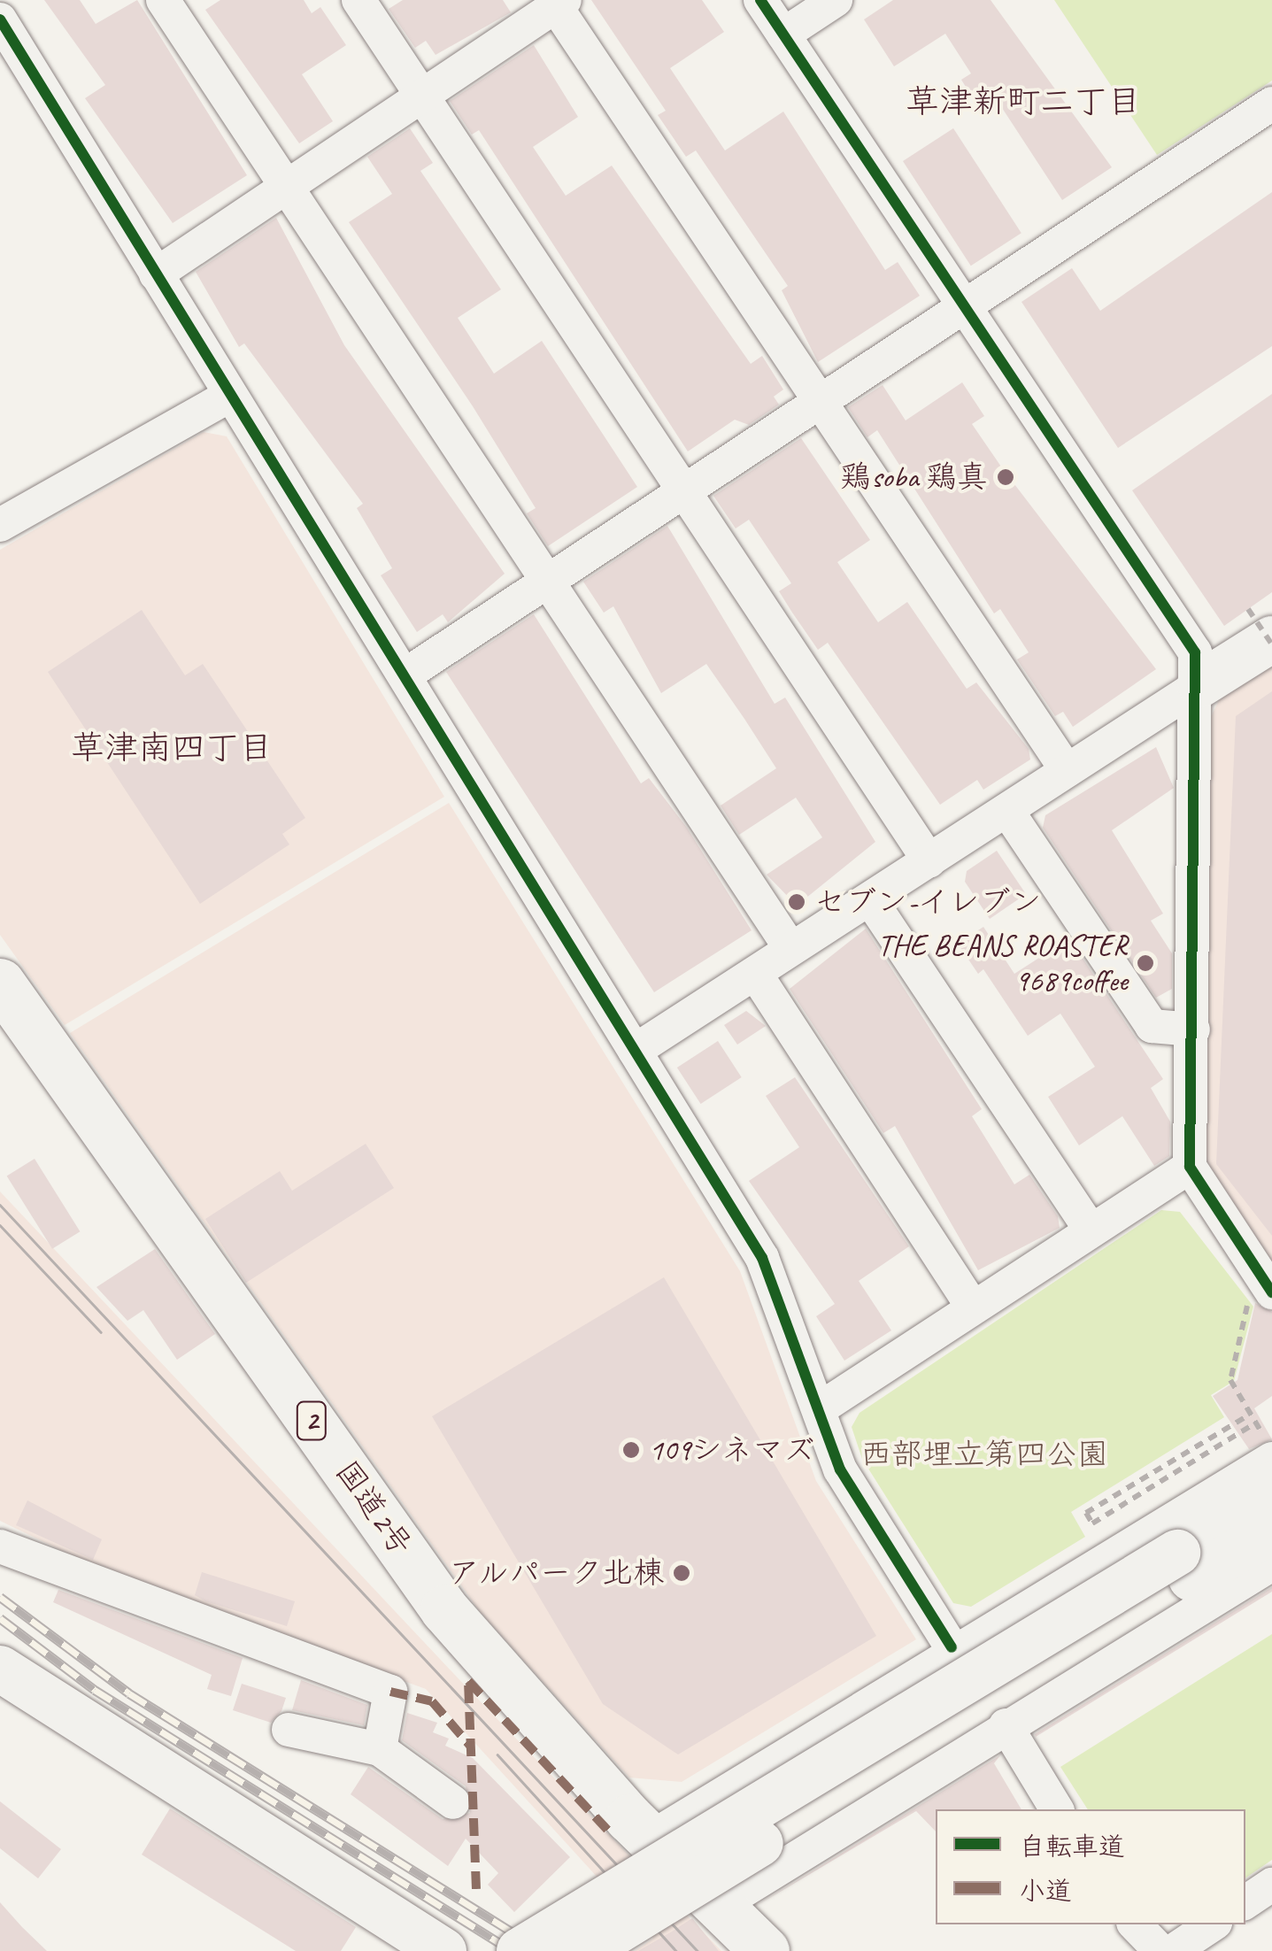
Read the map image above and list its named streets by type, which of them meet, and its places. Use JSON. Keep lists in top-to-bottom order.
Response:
{
  "streets": {
    "highway": ["2", "国道2号"]
  },
  "districts": ["草津新町二丁目", "草津南四丁目"],
  "parks": ["西部埋立第四公園"],
  "places": [
    "鶏soba 鶏真",
    "セブン-イレブン",
    "THE BEANS ROASTER 9689coffee",
    "109シネマズ",
    "アルパーク北棟"
  ],
  "legend": ["自転車道", "小道"]
}
